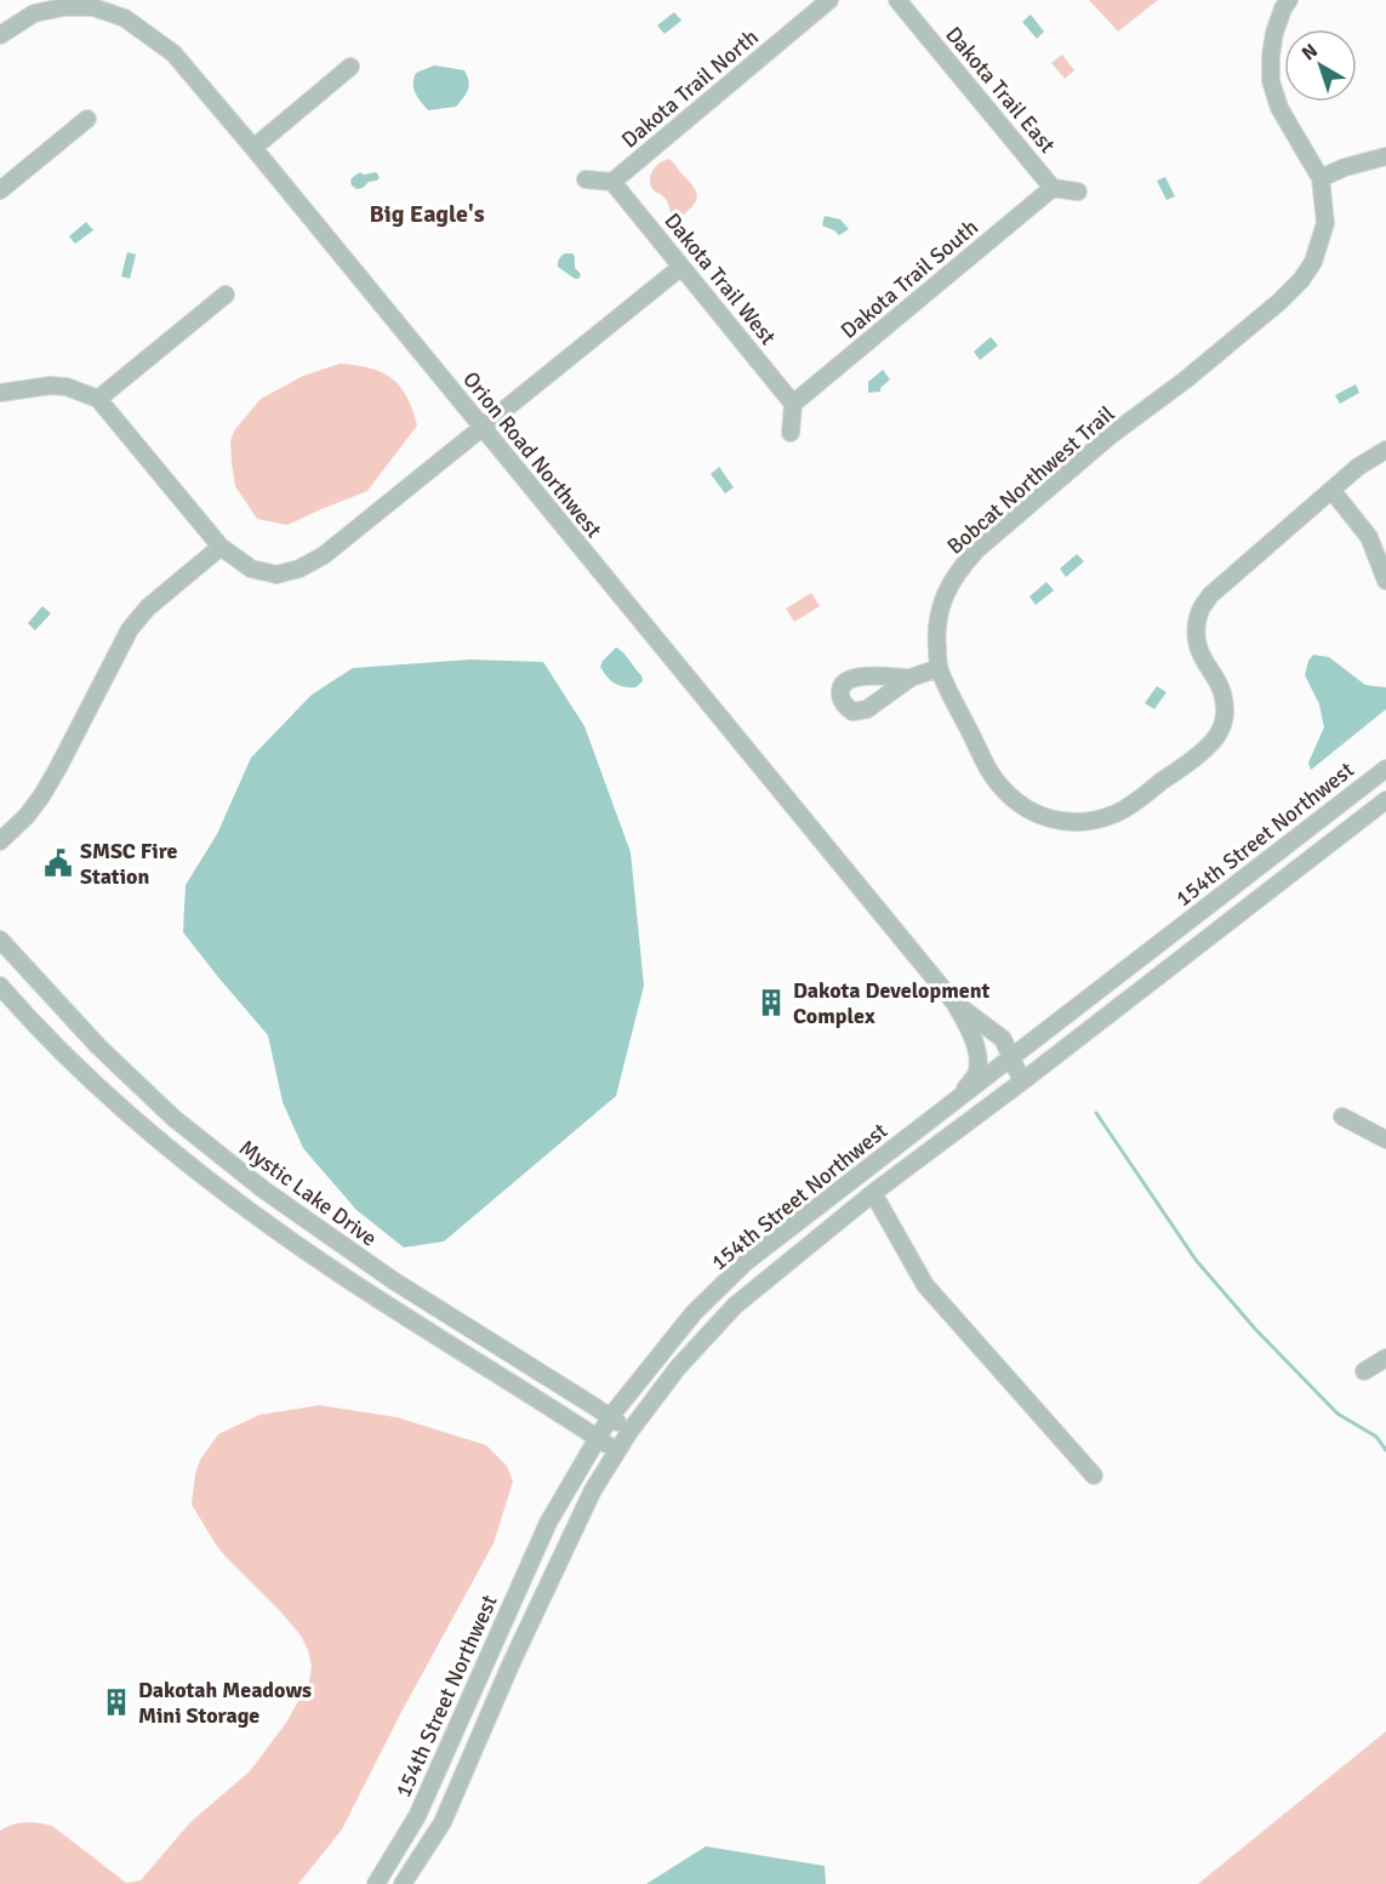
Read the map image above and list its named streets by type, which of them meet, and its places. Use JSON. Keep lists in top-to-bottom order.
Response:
{
  "streets": {
    "street": [
      "Dakota Trail North",
      "Dakota Trail East",
      "Dakota Trail West",
      "Dakota Trail South",
      "Orion Road Northwest",
      "Bobcat Northwest Trail",
      "154th Street Northwest",
      "Mystic Lake Drive"
    ]
  },
  "crossings": [
    ["Dakota Trail North", "Dakota Trail West"],
    ["Dakota Trail East", "Dakota Trail South"],
    ["Dakota Trail West", "Dakota Trail South"],
    ["Orion Road Northwest", "154th Street Northwest"],
    ["154th Street Northwest", "Mystic Lake Drive"]
  ],
  "districts": ["Big Eagle's"],
  "places": {
    "public building": ["SMSC Fire Station"],
    "building": ["Dakota Development Complex", "Dakotah Meadows Mini Storage"]
  },
  "north": "top left"
}
